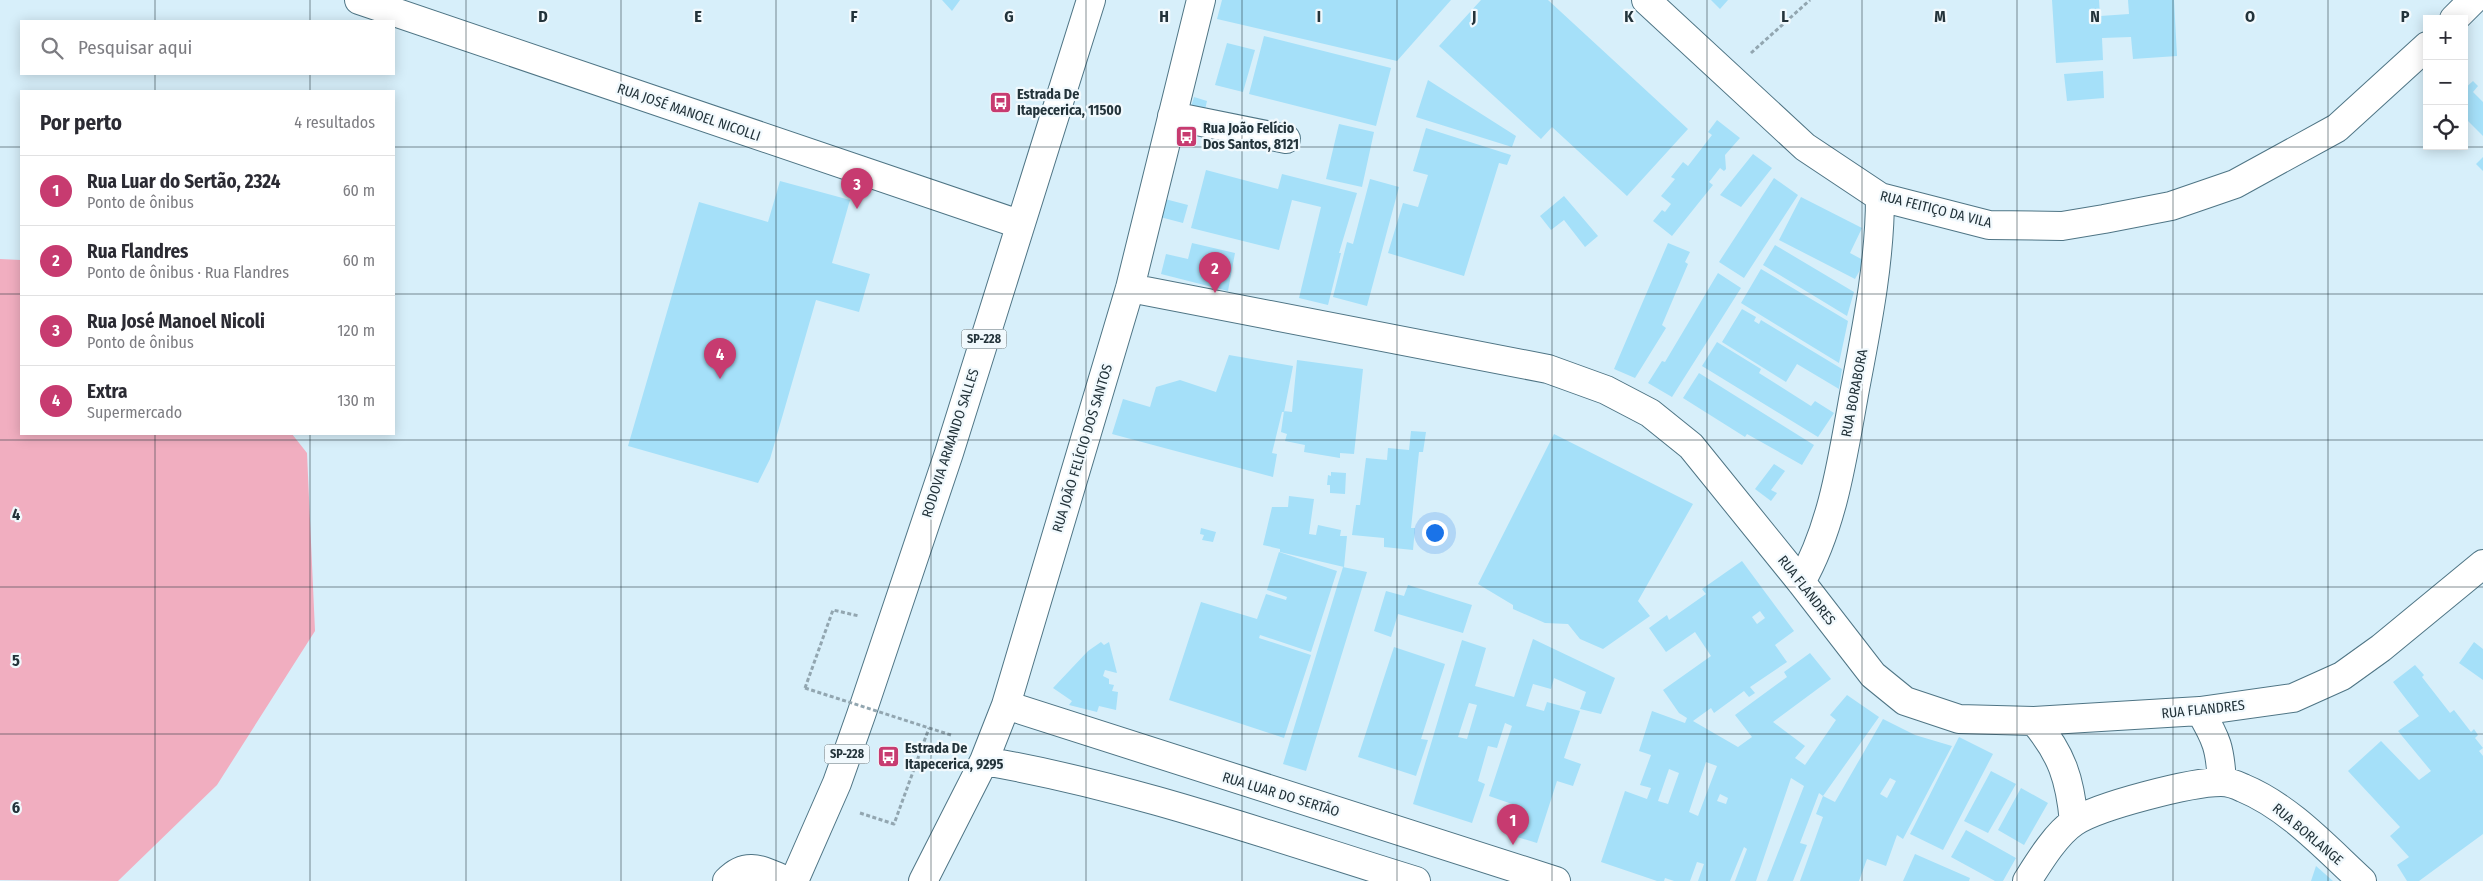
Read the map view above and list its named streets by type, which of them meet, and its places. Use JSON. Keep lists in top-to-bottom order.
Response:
{
  "streets": {
    "street": [
      "RUA JOSÉ MANOEL NICOLLI",
      "RUA FEITIÇO DA VILA",
      "SP-228",
      "RUA BORABORA",
      "RODOVIA ARMANDO SALLES",
      "RUA JOÃO FELÍCIO DOS SANTOS",
      "RUA FLANDRES",
      "RUA LUAR DO SERTÃO",
      "RUA BORLANGE"
    ]
  },
  "crossings": [
    ["RUA JOSÉ MANOEL NICOLLI", "RODOVIA ARMANDO SALLES"],
    ["RUA FEITIÇO DA VILA", "RUA BORABORA"],
    ["RUA BORABORA", "RUA FLANDRES"],
    ["RUA JOÃO FELÍCIO DOS SANTOS", "RUA FLANDRES"],
    ["RUA JOÃO FELÍCIO DOS SANTOS", "RUA LUAR DO SERTÃO"]
  ],
  "places": {
    "bus stop": ["Estrada De Itapecerica, 11500", "Rua João Felício Dos Santos, 8121", "Estrada De Itapecerica, 9295"]
  },
  "page": {
    "map_buttons": ["+", "−"],
    "search": "Pesquisar aqui",
    "heading": ["Por perto", "4 resultados"],
    "list": [
      {
        "mark": "1",
        "name": "Rua Luar do Sertão, 2324",
        "note": "Ponto de ônibus",
        "value": "60 m"
      },
      {
        "mark": "2",
        "name": "Rua Flandres",
        "note": "Ponto de ônibus · Rua Flandres",
        "value": "60 m"
      },
      {
        "mark": "3",
        "name": "Rua José Manoel Nicoli",
        "note": "Ponto de ônibus",
        "value": "120 m"
      },
      {
        "mark": "4",
        "name": "Extra",
        "note": "Supermercado",
        "value": "130 m"
      }
    ],
    "pins": [
      "3",
      "2",
      "4",
      "1"
    ]
  },
  "grid": {
    "columns": [
      "D",
      "E",
      "F",
      "G",
      "H",
      "I",
      "J",
      "K",
      "L",
      "M",
      "N",
      "O",
      "P"
    ],
    "rows": ["4", "5", "6"]
  }
}
